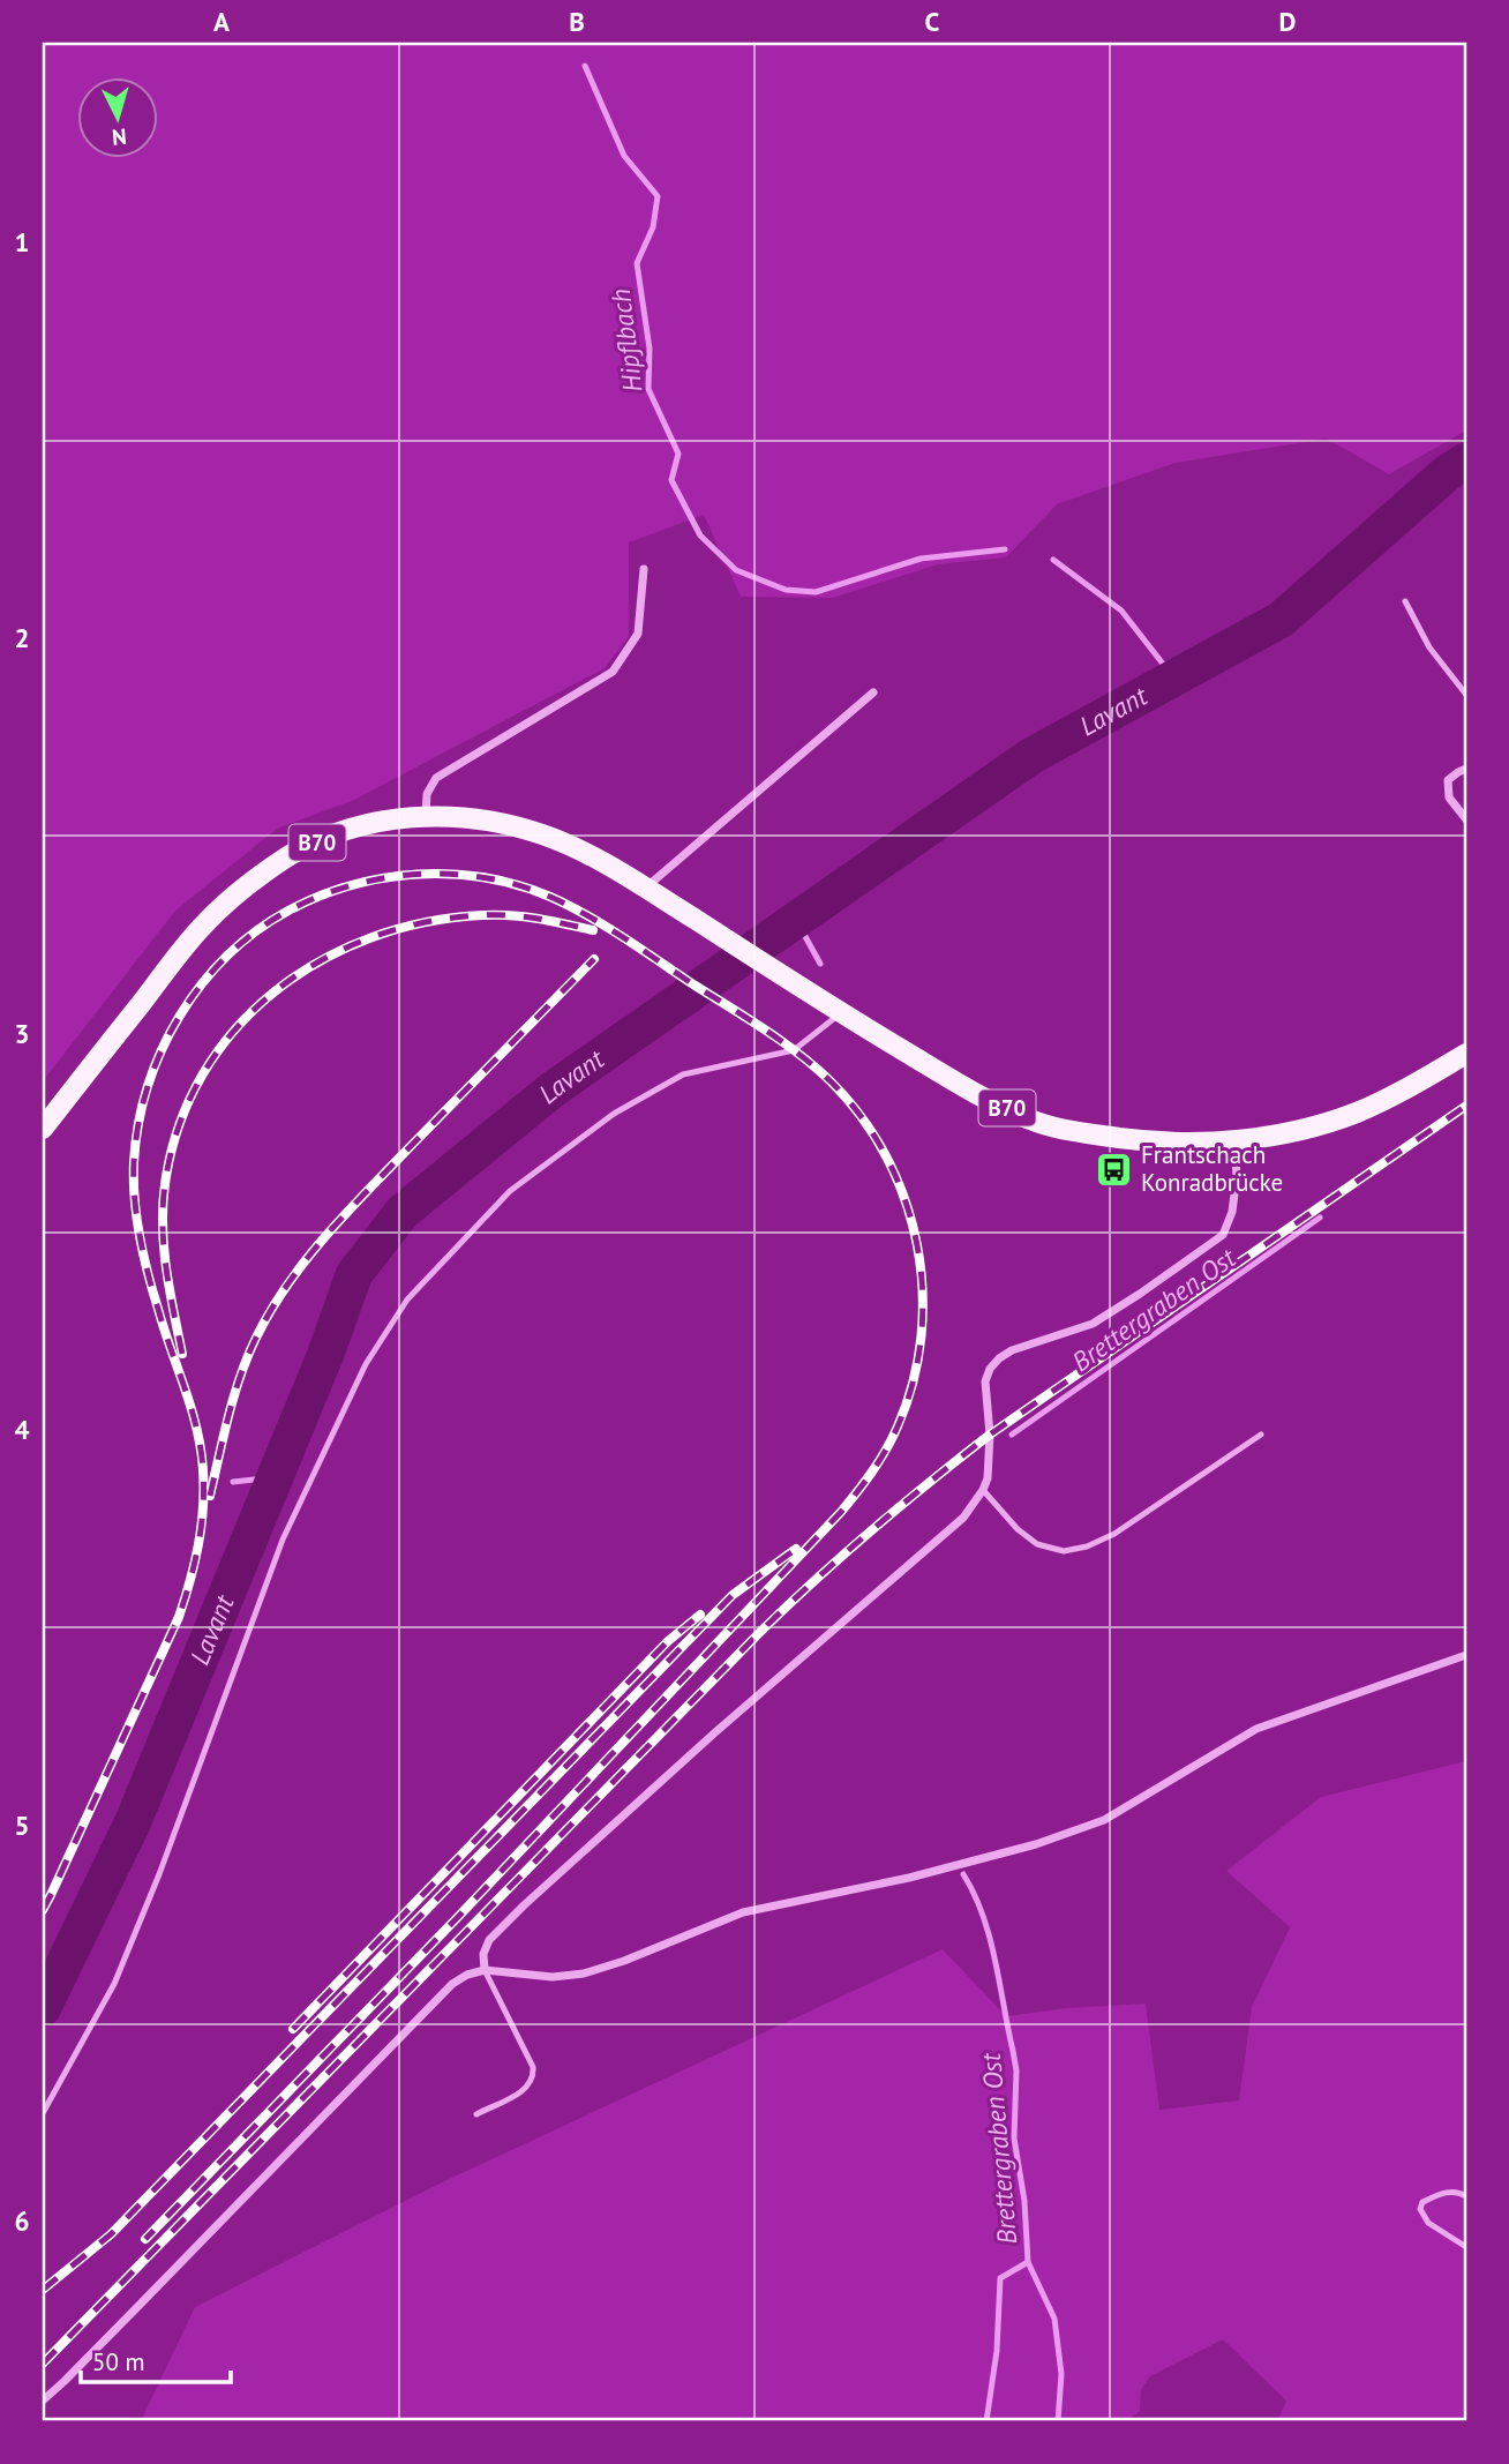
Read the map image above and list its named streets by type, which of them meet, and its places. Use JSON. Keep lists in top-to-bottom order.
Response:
{
  "streets": {
    "main road": ["B70"]
  },
  "water": ["Hipflbach", "Lavant", "Brettergraben Ost"],
  "places": {
    "bus stop": ["Frantschach Konradbrücke"]
  },
  "scale_bar": "50 m",
  "north": "bottom",
  "grid": {
    "columns": [
      "A",
      "B",
      "C",
      "D"
    ],
    "rows": [
      "1",
      "2",
      "3",
      "4",
      "5",
      "6"
    ]
  }
}
